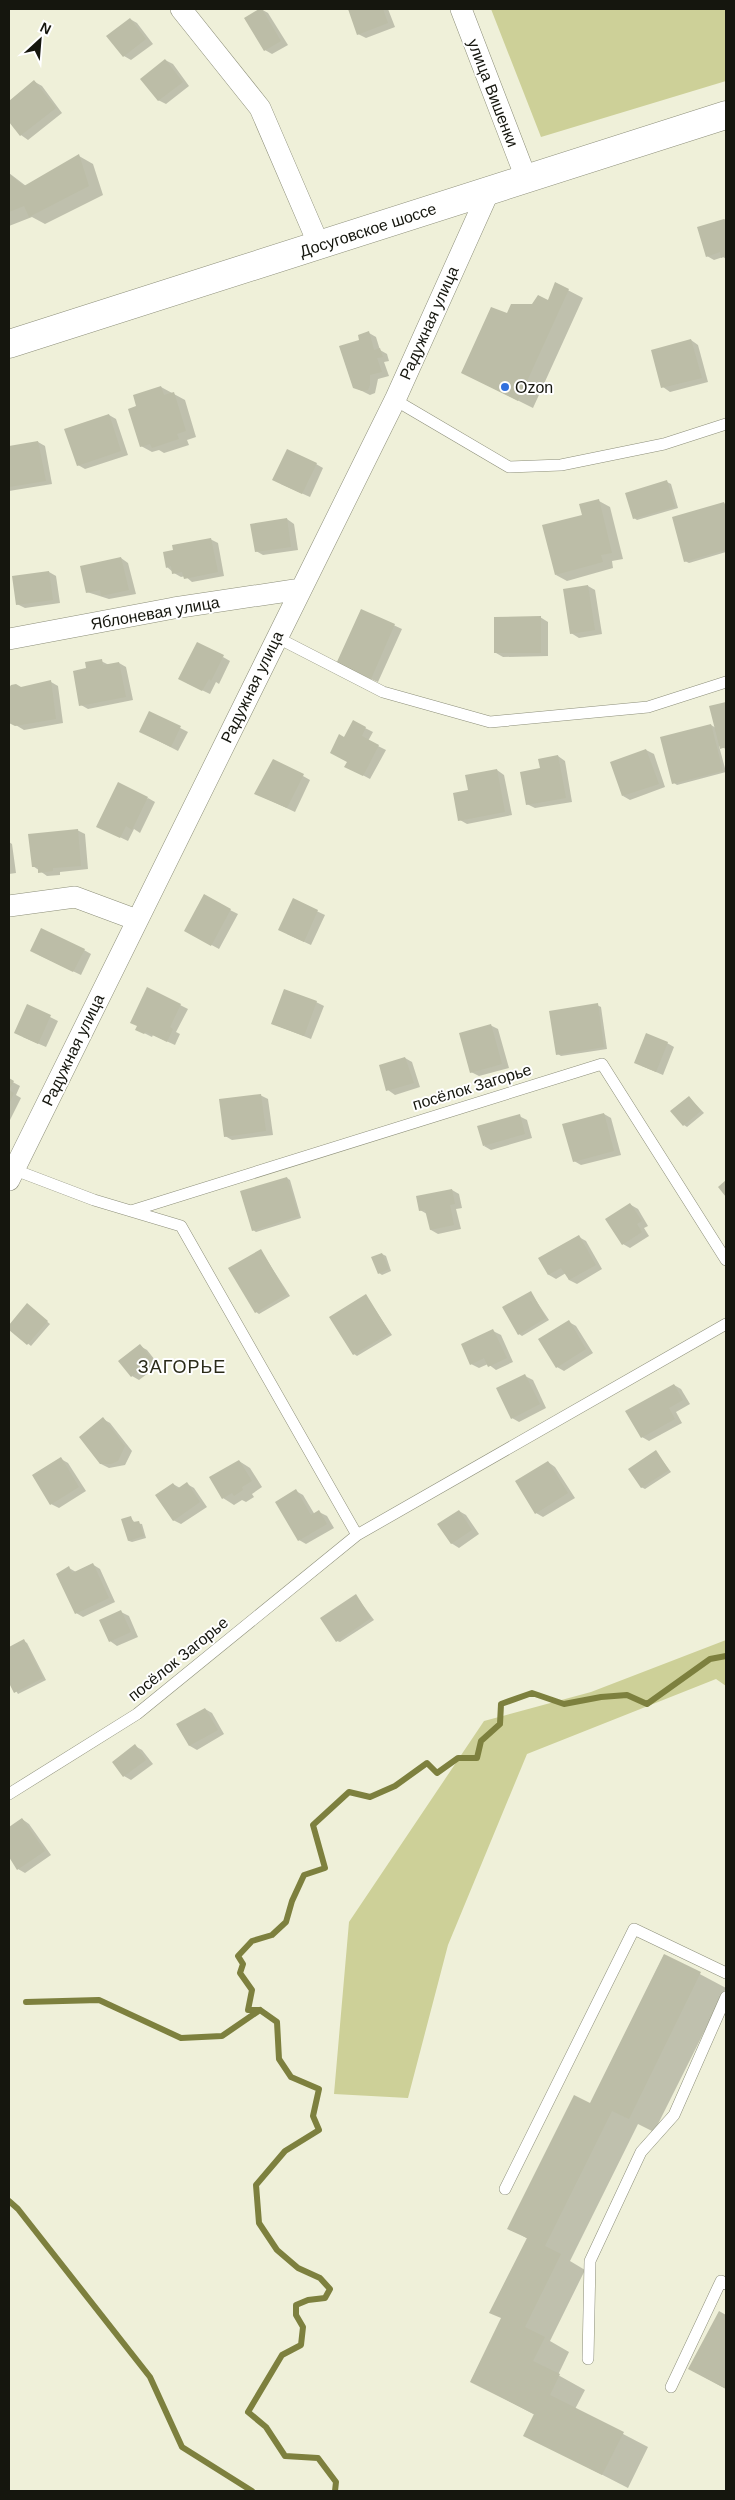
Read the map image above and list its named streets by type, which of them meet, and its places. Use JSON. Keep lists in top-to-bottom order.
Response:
{
  "streets": {
    "main road": ["Досуговское шоссе"],
    "street": ["улица Вишенки", "Радужная улица", "Яблоневая улица"],
    "lane": ["посёлок Загорье"]
  },
  "crossings": [
    ["улица Вишенки", "Досуговское шоссе"],
    ["Досуговское шоссе", "Радужная улица"],
    ["Радужная улица", "Яблоневая улица"]
  ],
  "districts": ["ЗАГОРЬЕ"],
  "places": ["Ozon"],
  "north": "top right"
}
